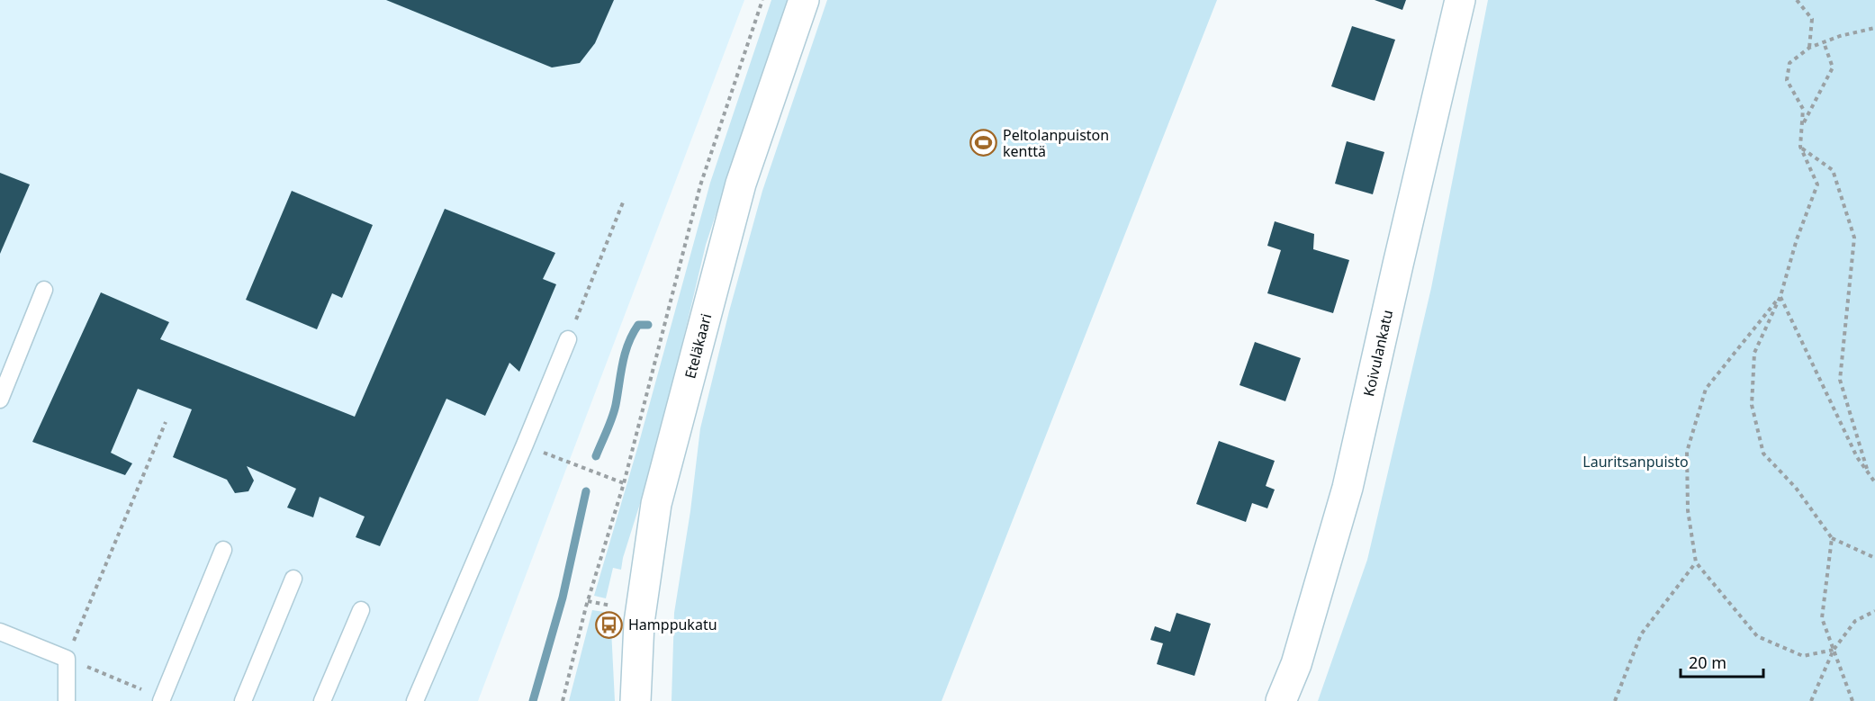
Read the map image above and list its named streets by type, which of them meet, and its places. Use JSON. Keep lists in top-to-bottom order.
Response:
{
  "streets": {
    "main road": ["Eteläkaari", "Koivulankatu"]
  },
  "parks": ["Lauritsanpuisto"],
  "places": {
    "sports": ["Peltolanpuiston kenttä"],
    "bus stop": ["Hamppukatu"]
  },
  "scale_bar": "20 m"
}
